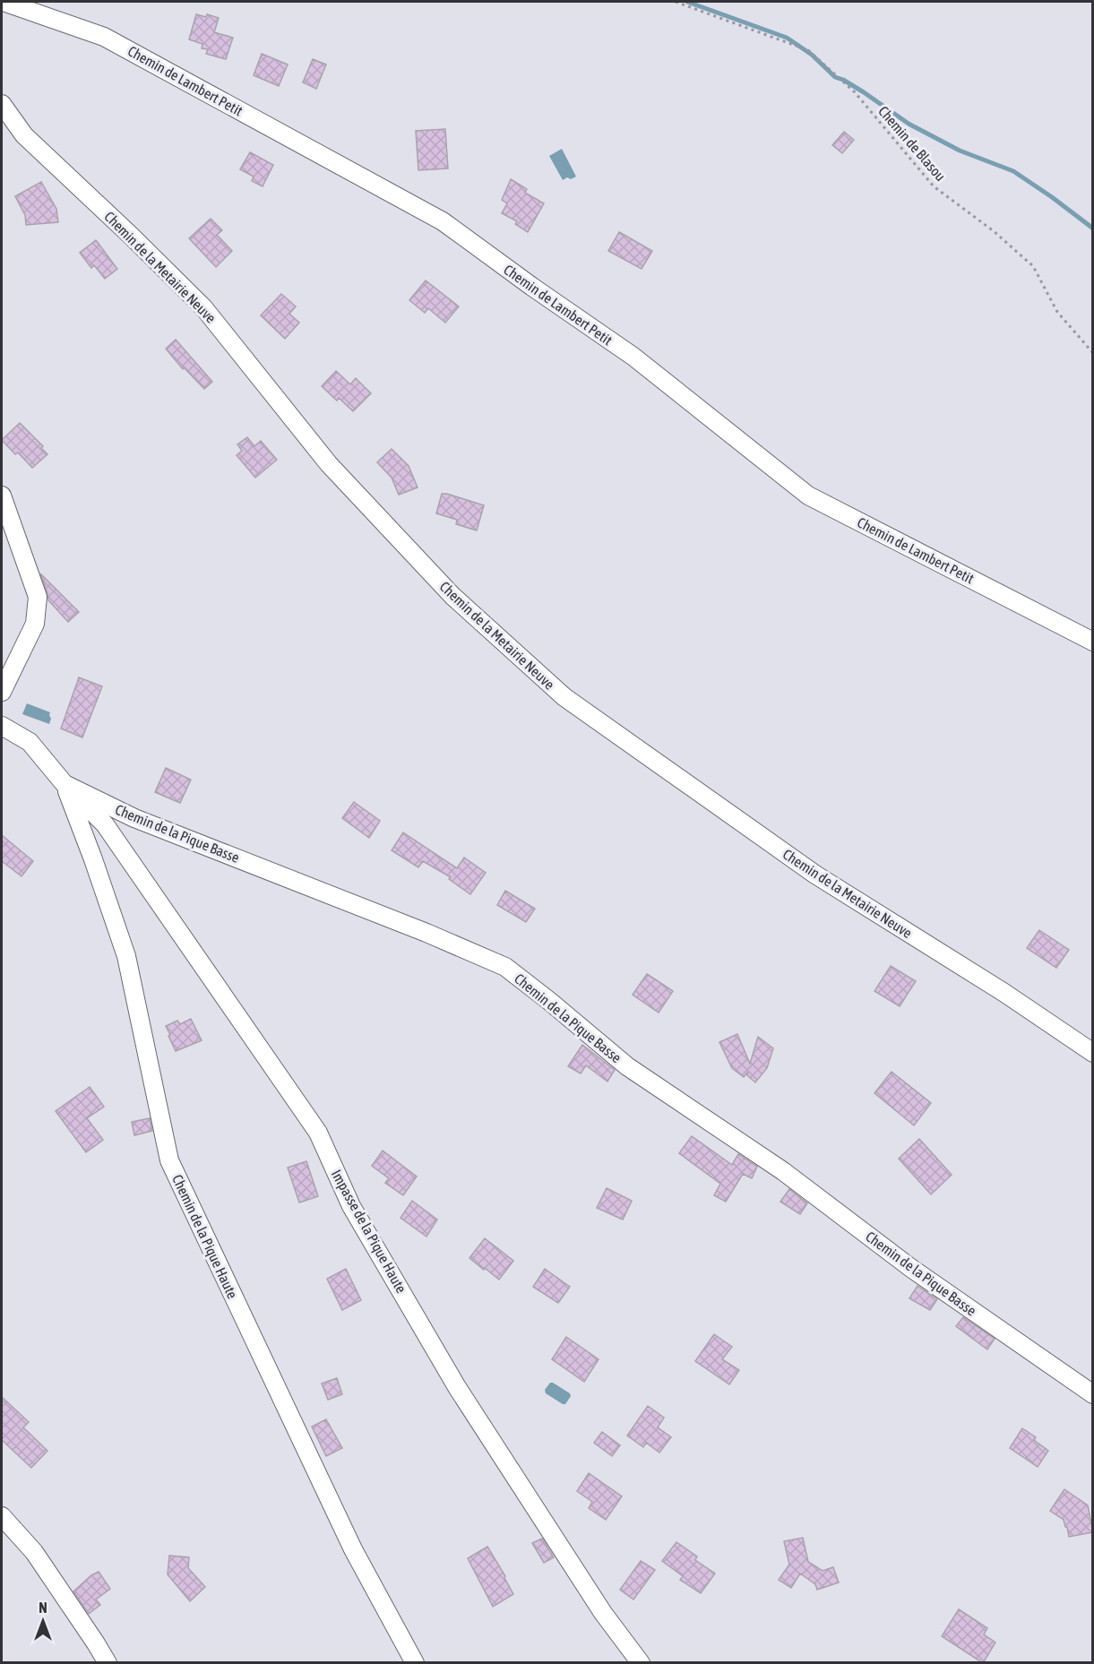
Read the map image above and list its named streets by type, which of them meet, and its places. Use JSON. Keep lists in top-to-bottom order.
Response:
{
  "streets": {
    "street": [
      "Chemin de Lambert Petit",
      "Chemin de la Metairie Neuve",
      "Chemin de la Pique Basse",
      "Impasse de la Pique Haute",
      "Chemin de la Pique Haute"
    ],
    "path": ["Chemin de Blasou"]
  },
  "crossings": [
    ["Chemin de la Pique Basse", "Impasse de la Pique Haute"],
    ["Chemin de la Pique Basse", "Chemin de la Pique Haute"],
    ["Impasse de la Pique Haute", "Chemin de la Pique Haute"]
  ],
  "north": "top"
}
